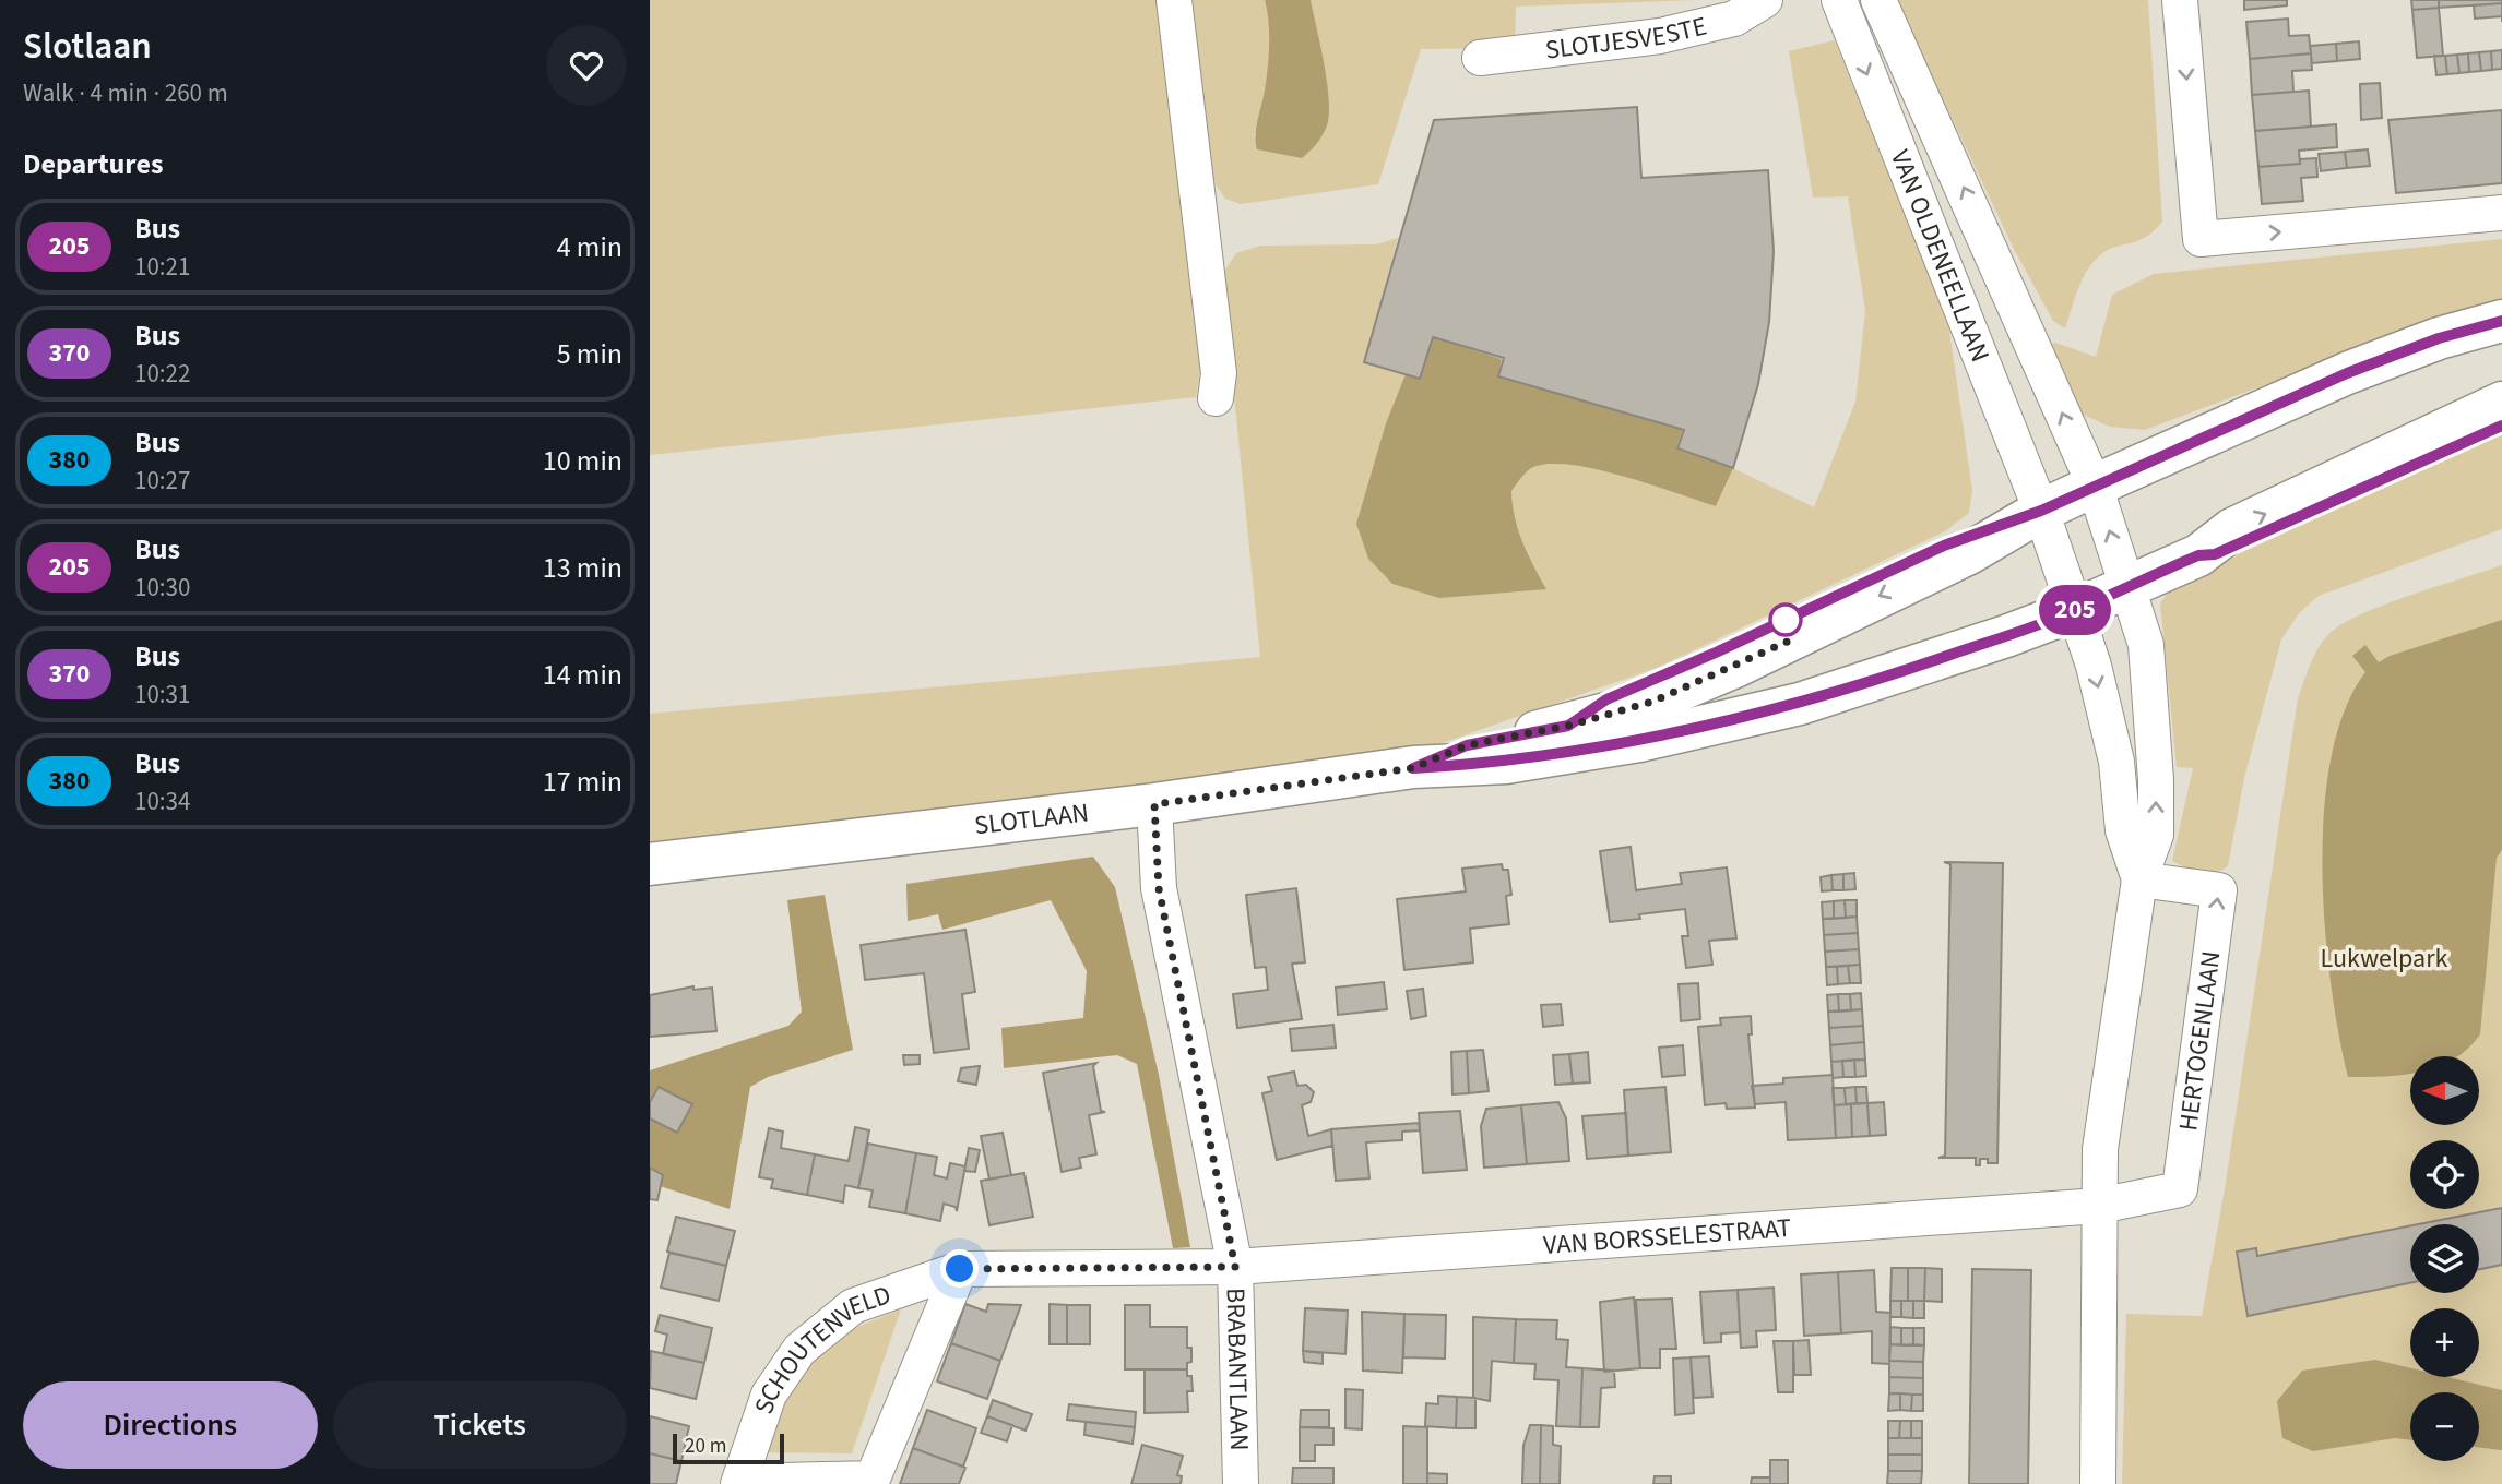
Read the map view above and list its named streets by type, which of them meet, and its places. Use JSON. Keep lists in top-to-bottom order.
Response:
{
  "streets": {
    "street": [
      "SLOTJESVESTE",
      "VAN OLDENEELLAAN",
      "SLOTLAAN",
      "HERTOGENLAAN",
      "VAN BORSSELESTRAAT",
      "SCHOUTENVELD",
      "BRABANTLAAN"
    ]
  },
  "crossings": [
    ["VAN OLDENEELLAAN", "SLOTLAAN"],
    ["SLOTLAAN", "BRABANTLAAN"],
    ["HERTOGENLAAN", "VAN BORSSELESTRAAT"],
    ["VAN BORSSELESTRAAT", "SCHOUTENVELD"],
    ["VAN BORSSELESTRAAT", "BRABANTLAAN"],
    ["SCHOUTENVELD", "BRABANTLAAN"]
  ],
  "parks": ["Lukwelpark"],
  "lines": ["bus line 205"],
  "scale_bar": "20 m",
  "north": "left",
  "page": {
    "heading": [
      ["Slotlaan", "Walk · 4 min · 260 m"],
      "Departures"
    ],
    "on_map": "205",
    "list": [
      {
        "mark": "205",
        "name": "Bus",
        "note": "10:21",
        "value": "4 min"
      },
      {
        "mark": "370",
        "name": "Bus",
        "note": "10:22",
        "value": "5 min"
      },
      {
        "mark": "380",
        "name": "Bus",
        "note": "10:27",
        "value": "10 min"
      },
      {
        "mark": "205",
        "name": "Bus",
        "note": "10:30",
        "value": "13 min"
      },
      {
        "mark": "370",
        "name": "Bus",
        "note": "10:31",
        "value": "14 min"
      },
      {
        "mark": "380",
        "name": "Bus",
        "note": "10:34",
        "value": "17 min"
      }
    ],
    "map_buttons": ["+", "−"],
    "buttons": ["Directions", "Tickets"],
    "scale": "20 m"
  }
}
